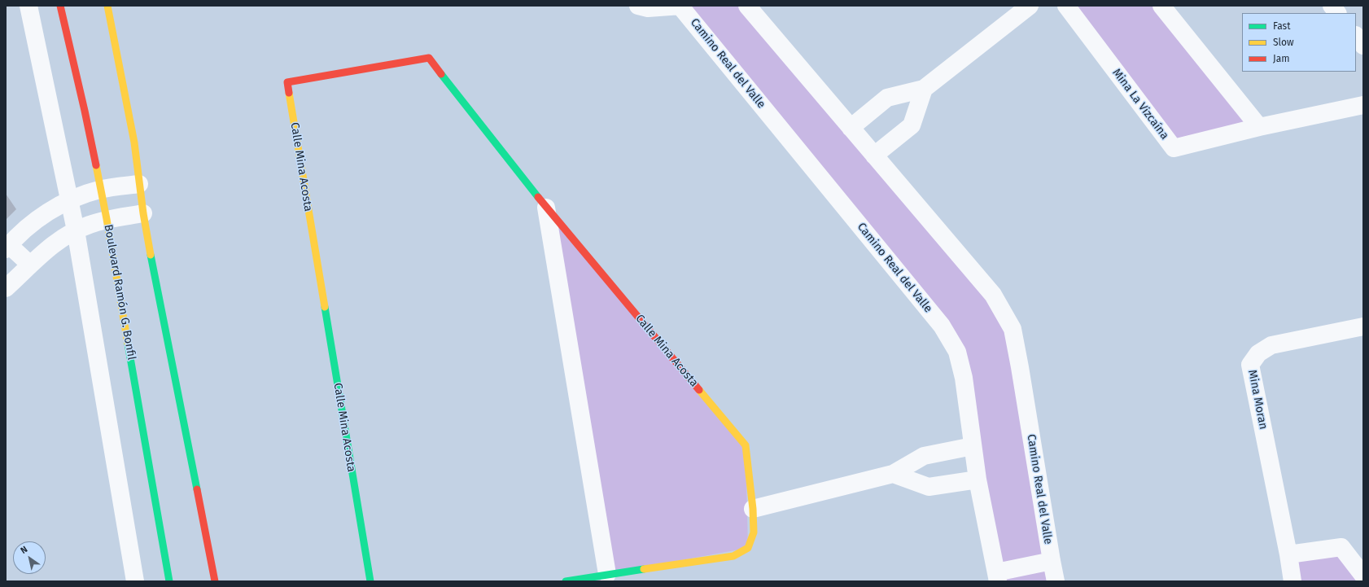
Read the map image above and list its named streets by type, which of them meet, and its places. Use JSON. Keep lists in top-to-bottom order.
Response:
{
  "streets": {
    "street": [
      "Camino Real del Valle",
      "Mina La Vizcaína",
      "Calle Mina Acosta",
      "Boulevard Ramón G. Bonfil",
      "Mina Moran"
    ]
  },
  "legend": ["Fast", "Slow", "Jam"],
  "north": "top left"
}
